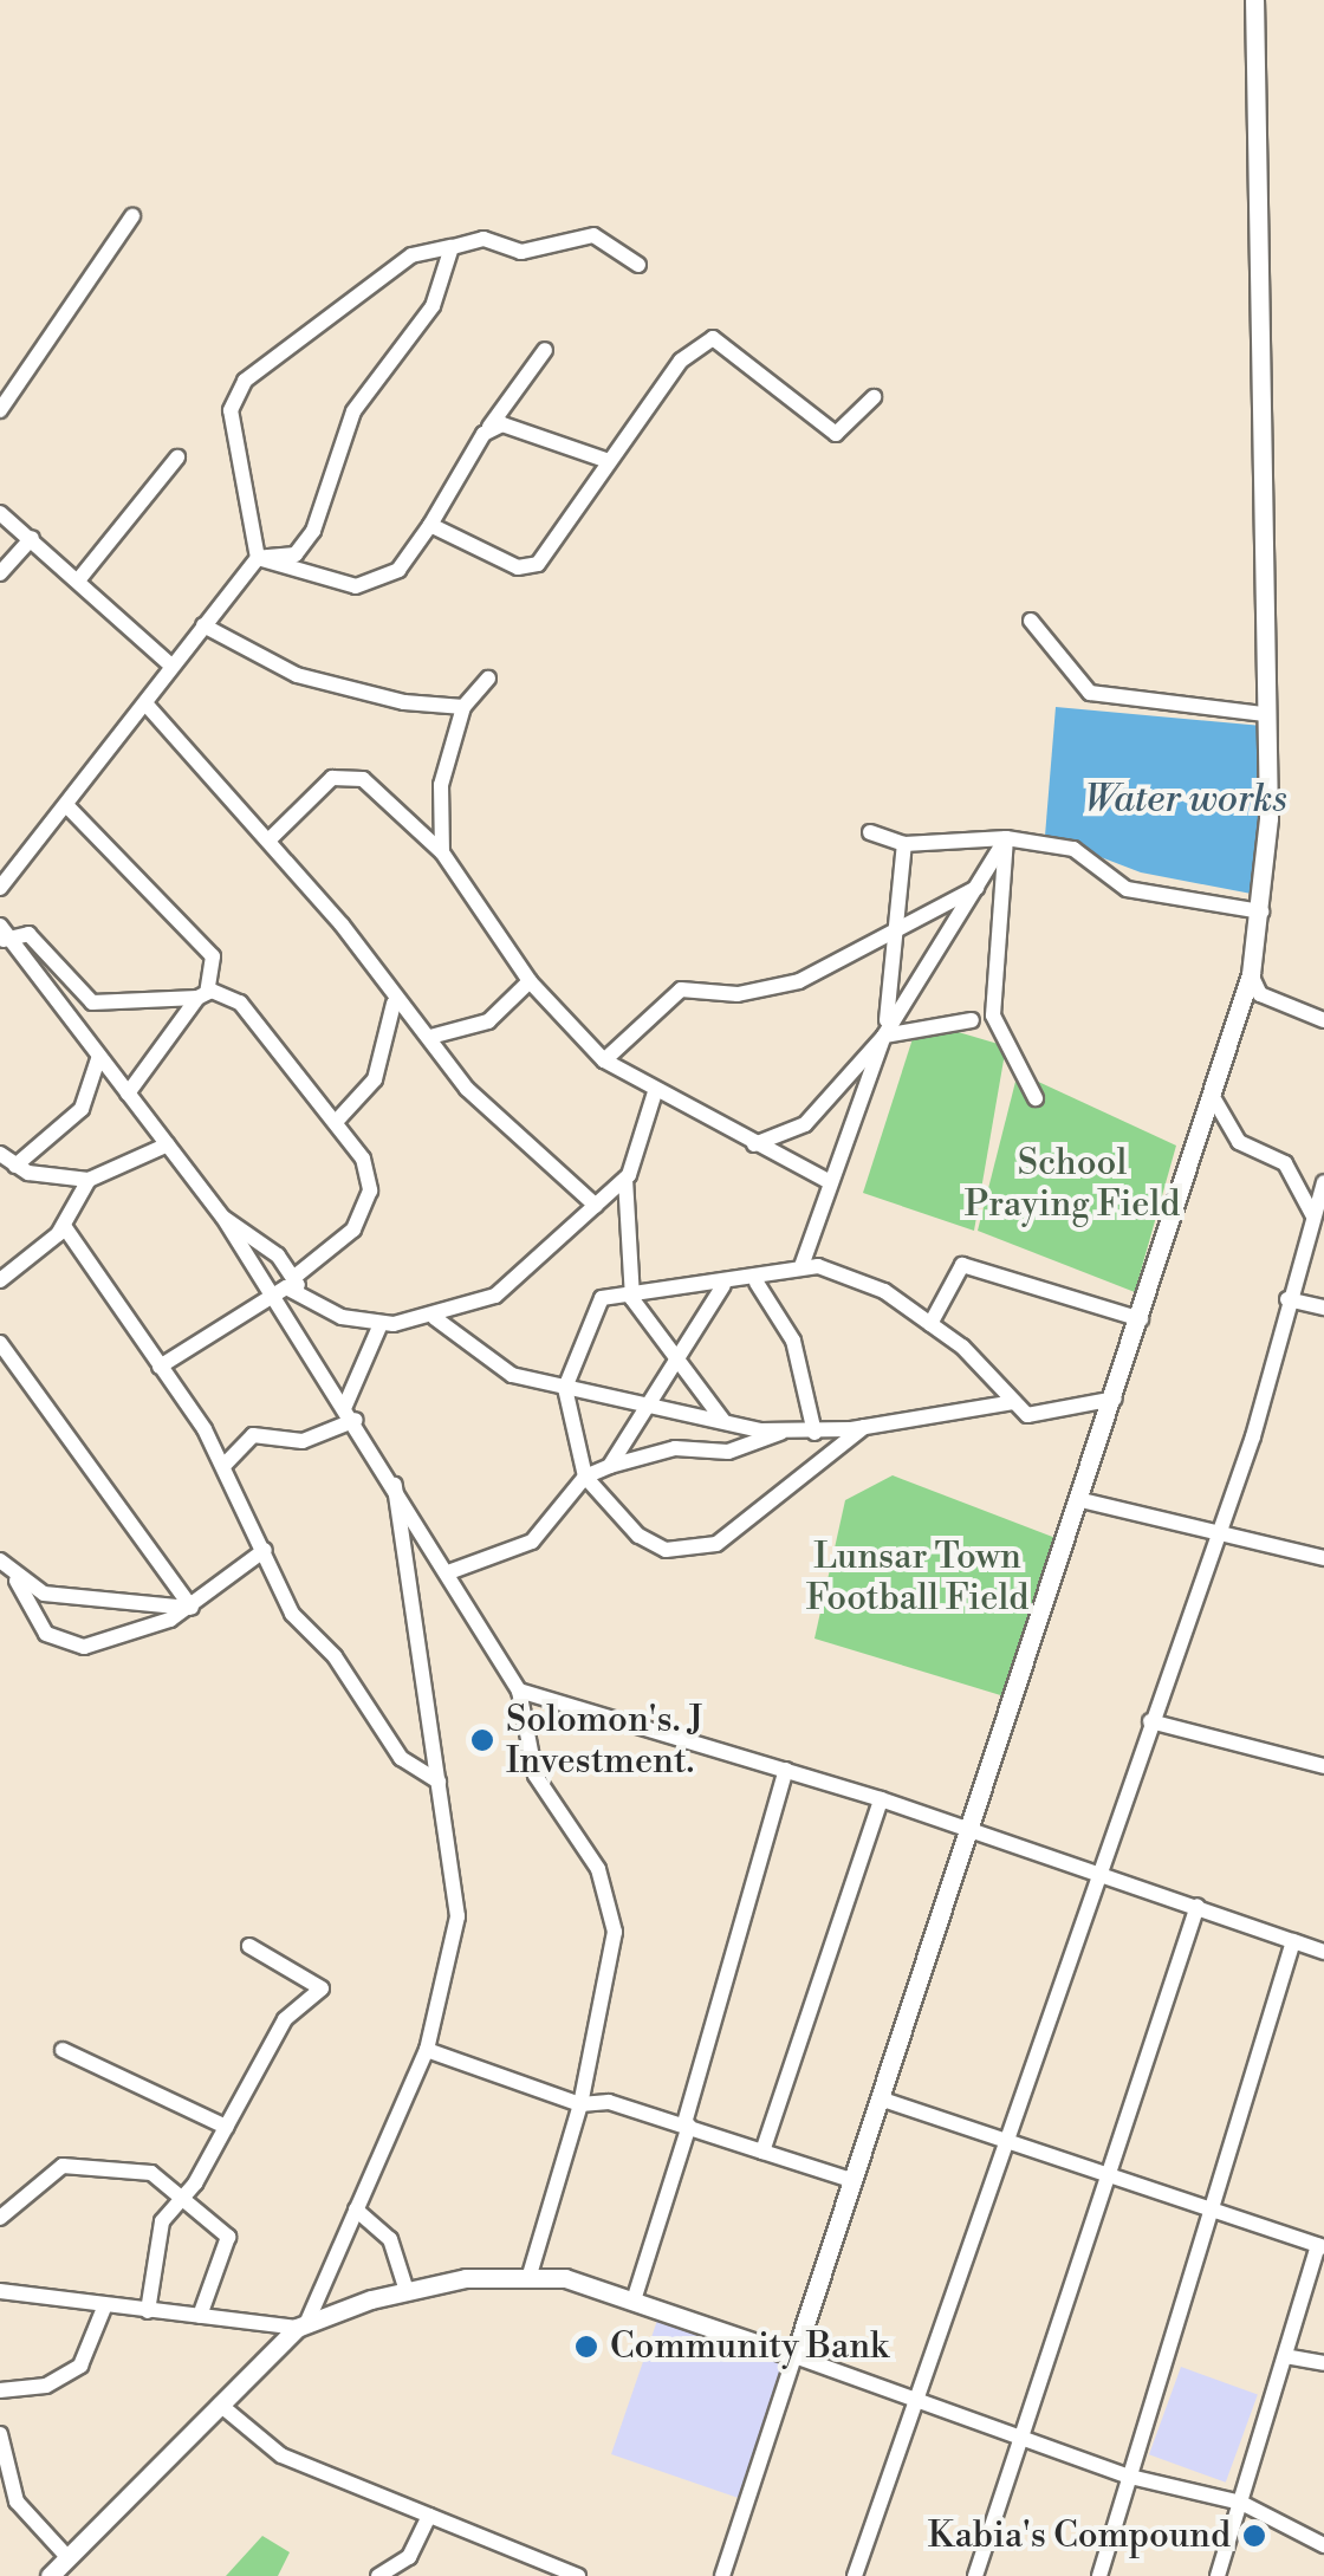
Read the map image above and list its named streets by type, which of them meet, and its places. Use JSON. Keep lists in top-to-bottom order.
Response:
{
  "water": ["Water works"],
  "parks": ["School Praying Field", "Lunsar Town Football Field"],
  "places": ["Solomon's. J Investment.", "Community Bank", "Kabia's Compound"]
}
